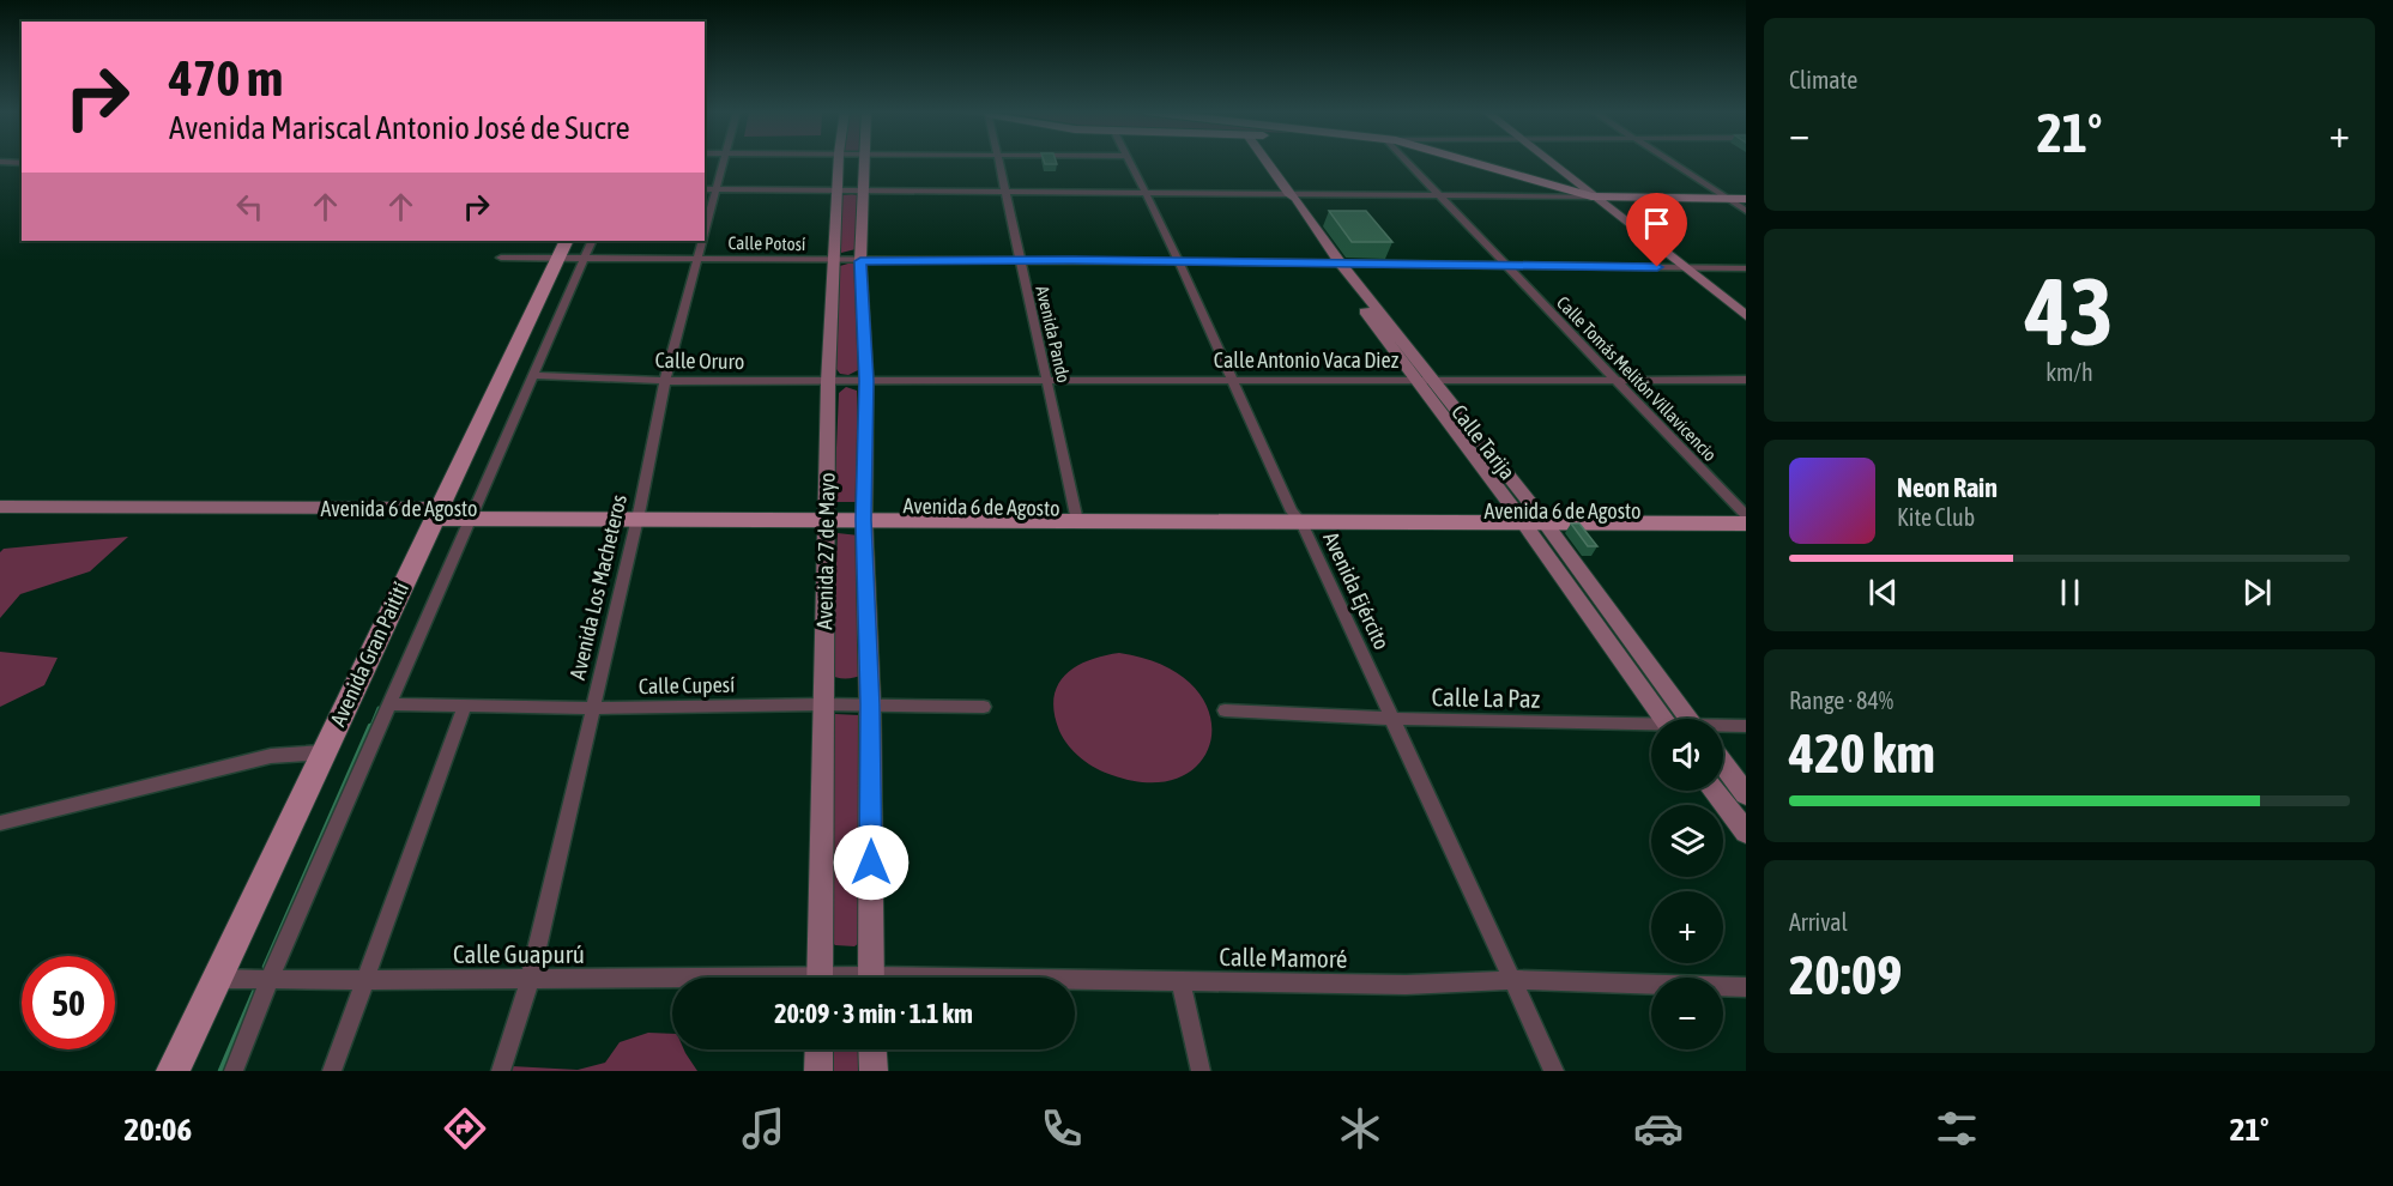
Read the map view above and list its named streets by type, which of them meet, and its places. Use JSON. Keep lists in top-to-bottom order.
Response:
{
  "streets": {
    "main road": [
      "Calle Tarija",
      "Avenida 6 de Agosto",
      "Avenida 27 de Mayo",
      "Avenida Gran Paitití"
    ],
    "street": [
      "Calle Potosí",
      "Avenida Pando",
      "Calle Antonio Vaca Diez",
      "Calle Oruro",
      "Calle Tomás Melitón Villavicencio",
      "Avenida Los Macheteros",
      "Avenida Ejército",
      "Calle Cupesí",
      "Calle La Paz",
      "Calle Guapurú",
      "Calle Mamoré"
    ]
  },
  "crossings": [
    ["Calle Potosí", "Avenida Pando"],
    ["Calle Potosí", "Calle Tomás Melitón Villavicencio"],
    ["Calle Potosí", "Calle Tarija"],
    ["Calle Potosí", "Avenida 27 de Mayo"],
    ["Calle Potosí", "Avenida Los Macheteros"],
    ["Calle Potosí", "Avenida Ejército"],
    ["Calle Potosí", "Avenida Gran Paitití"],
    ["Avenida Pando", "Calle Antonio Vaca Diez"],
    ["Avenida Pando", "Avenida 6 de Agosto"],
    ["Calle Antonio Vaca Diez", "Calle Oruro"],
    ["Calle Antonio Vaca Diez", "Calle Tomás Melitón Villavicencio"],
    ["Calle Antonio Vaca Diez", "Calle Tarija"],
    ["Calle Antonio Vaca Diez", "Avenida 27 de Mayo"],
    ["Calle Antonio Vaca Diez", "Avenida Ejército"],
    ["Calle Oruro", "Avenida 27 de Mayo"],
    ["Calle Oruro", "Avenida Los Macheteros"],
    ["Calle Tomás Melitón Villavicencio", "Avenida 6 de Agosto"],
    ["Calle Tarija", "Avenida 6 de Agosto"],
    ["Avenida 6 de Agosto", "Avenida 27 de Mayo"],
    ["Avenida 6 de Agosto", "Avenida Los Macheteros"],
    ["Avenida 6 de Agosto", "Avenida Ejército"],
    ["Avenida 6 de Agosto", "Avenida Gran Paitití"],
    ["Avenida 27 de Mayo", "Calle Cupesí"],
    ["Avenida Los Macheteros", "Calle Cupesí"],
    ["Avenida Los Macheteros", "Calle Guapurú"],
    ["Avenida Ejército", "Calle La Paz"],
    ["Avenida Ejército", "Calle Mamoré"],
    ["Avenida Gran Paitití", "Calle Guapurú"]
  ],
  "page": {
    "tile": [
      "Climate",
      ["43", "km/h"],
      ["Range · 84%", "420 km"],
      ["Arrival", "20:09"]
    ],
    "turn": ["470 m", "Avenida Mariscal Antonio José de Sucre"],
    "heat": ["−", "21°", "+"],
    "song": ["Neon Rain", "Kite Club"],
    "map_buttons": ["+", "−"],
    "limit": "50",
    "trip": "20:09 · 3 min · 1.1 km",
    "tabs": ["20:06", "21°"]
  }
}
